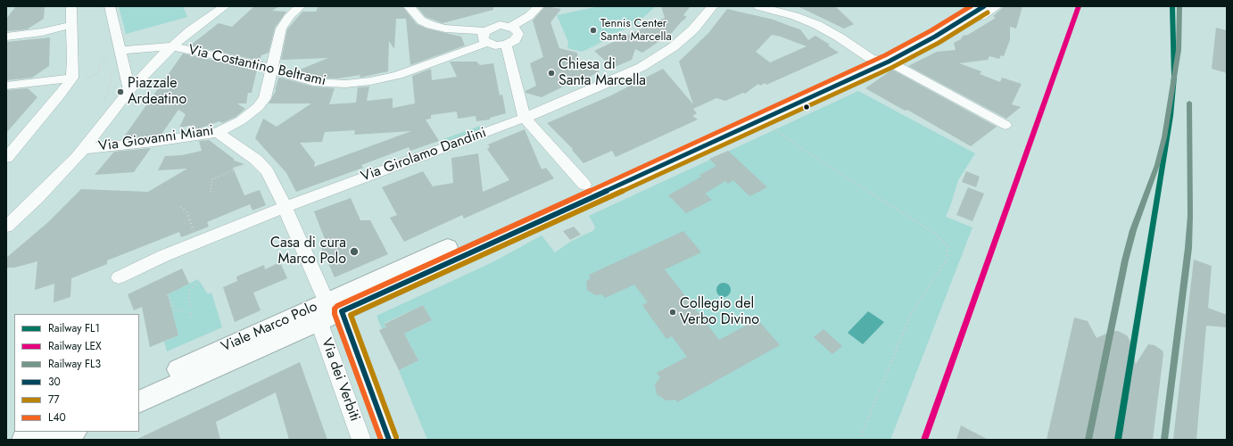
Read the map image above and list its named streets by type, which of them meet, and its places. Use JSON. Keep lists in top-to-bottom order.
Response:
{
  "streets": {
    "main road": ["Viale Marco Polo"],
    "street": [
      "Via Costantino Beltrami",
      "Via Giovanni Miani",
      "Via Girolamo Dandini",
      "Via dei Verbiti"
    ]
  },
  "crossings": [
    ["Via Costantino Beltrami", "Via Giovanni Miani"],
    ["Viale Marco Polo", "Via dei Verbiti"]
  ],
  "places": [
    "Tennis Center Santa Marcella",
    "Chiesa di Santa Marcella",
    "Piazzale Ardeatino",
    "Casa di cura Marco Polo",
    "Collegio del Verbo Divino"
  ],
  "lines": [
    "rail line FL1",
    "rail line LEX",
    "rail line FL3",
    "transit line 30",
    "transit line L40",
    "transit line 77"
  ],
  "legend": [
    "Railway FL1",
    "Railway LEX",
    "Railway FL3",
    "30",
    "77",
    "L40"
  ]
}
